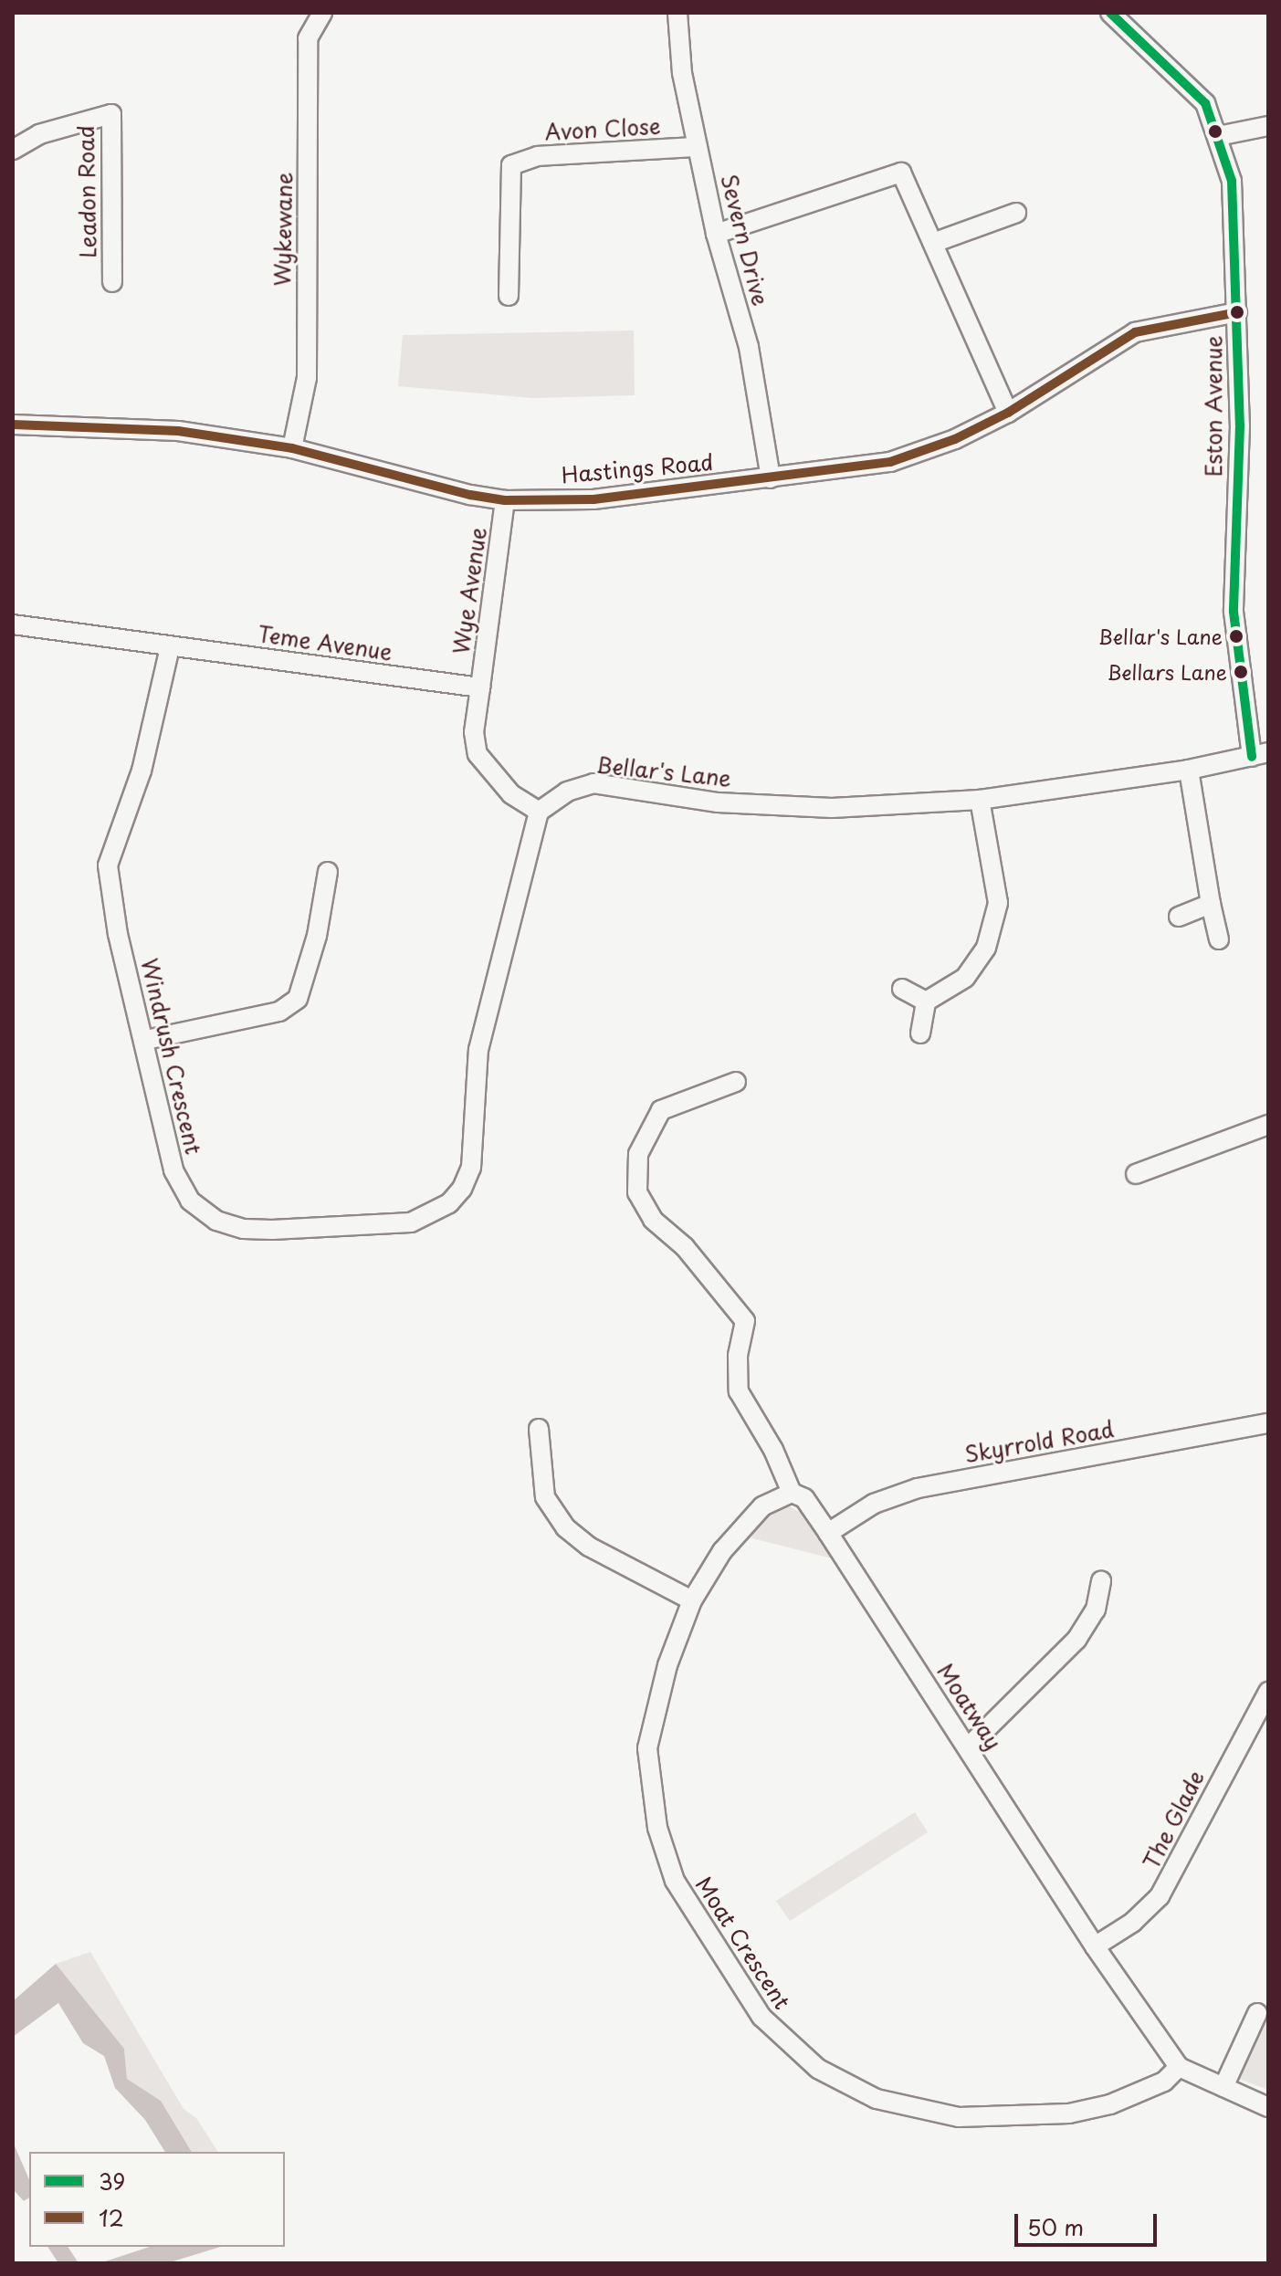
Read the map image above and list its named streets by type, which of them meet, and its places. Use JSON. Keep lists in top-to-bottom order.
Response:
{
  "streets": {
    "street": [
      "Avon Close",
      "Leadon Road",
      "Wykewane",
      "Severn Drive",
      "Eston Avenue",
      "Hastings Road",
      "Wye Avenue",
      "Teme Avenue",
      "Bellar's Lane",
      "Windrush Crescent",
      "Skyrrold Road",
      "Moatway",
      "The Glade",
      "Moat Crescent"
    ]
  },
  "crossings": [
    ["Avon Close", "Severn Drive"],
    ["Wykewane", "Hastings Road"],
    ["Severn Drive", "Hastings Road"],
    ["Eston Avenue", "Hastings Road"],
    ["Eston Avenue", "Bellar's Lane"],
    ["Hastings Road", "Wye Avenue"],
    ["Wye Avenue", "Teme Avenue"],
    ["Teme Avenue", "Windrush Crescent"],
    ["Bellar's Lane", "Windrush Crescent"],
    ["Skyrrold Road", "Moatway"],
    ["Moatway", "The Glade"],
    ["Moatway", "Moat Crescent"]
  ],
  "places": ["Bellar's Lane", "Bellars Lane"],
  "lines": ["transit line 39", "transit line 12"],
  "legend": ["39", "12"],
  "scale_bar": "50 m"
}
